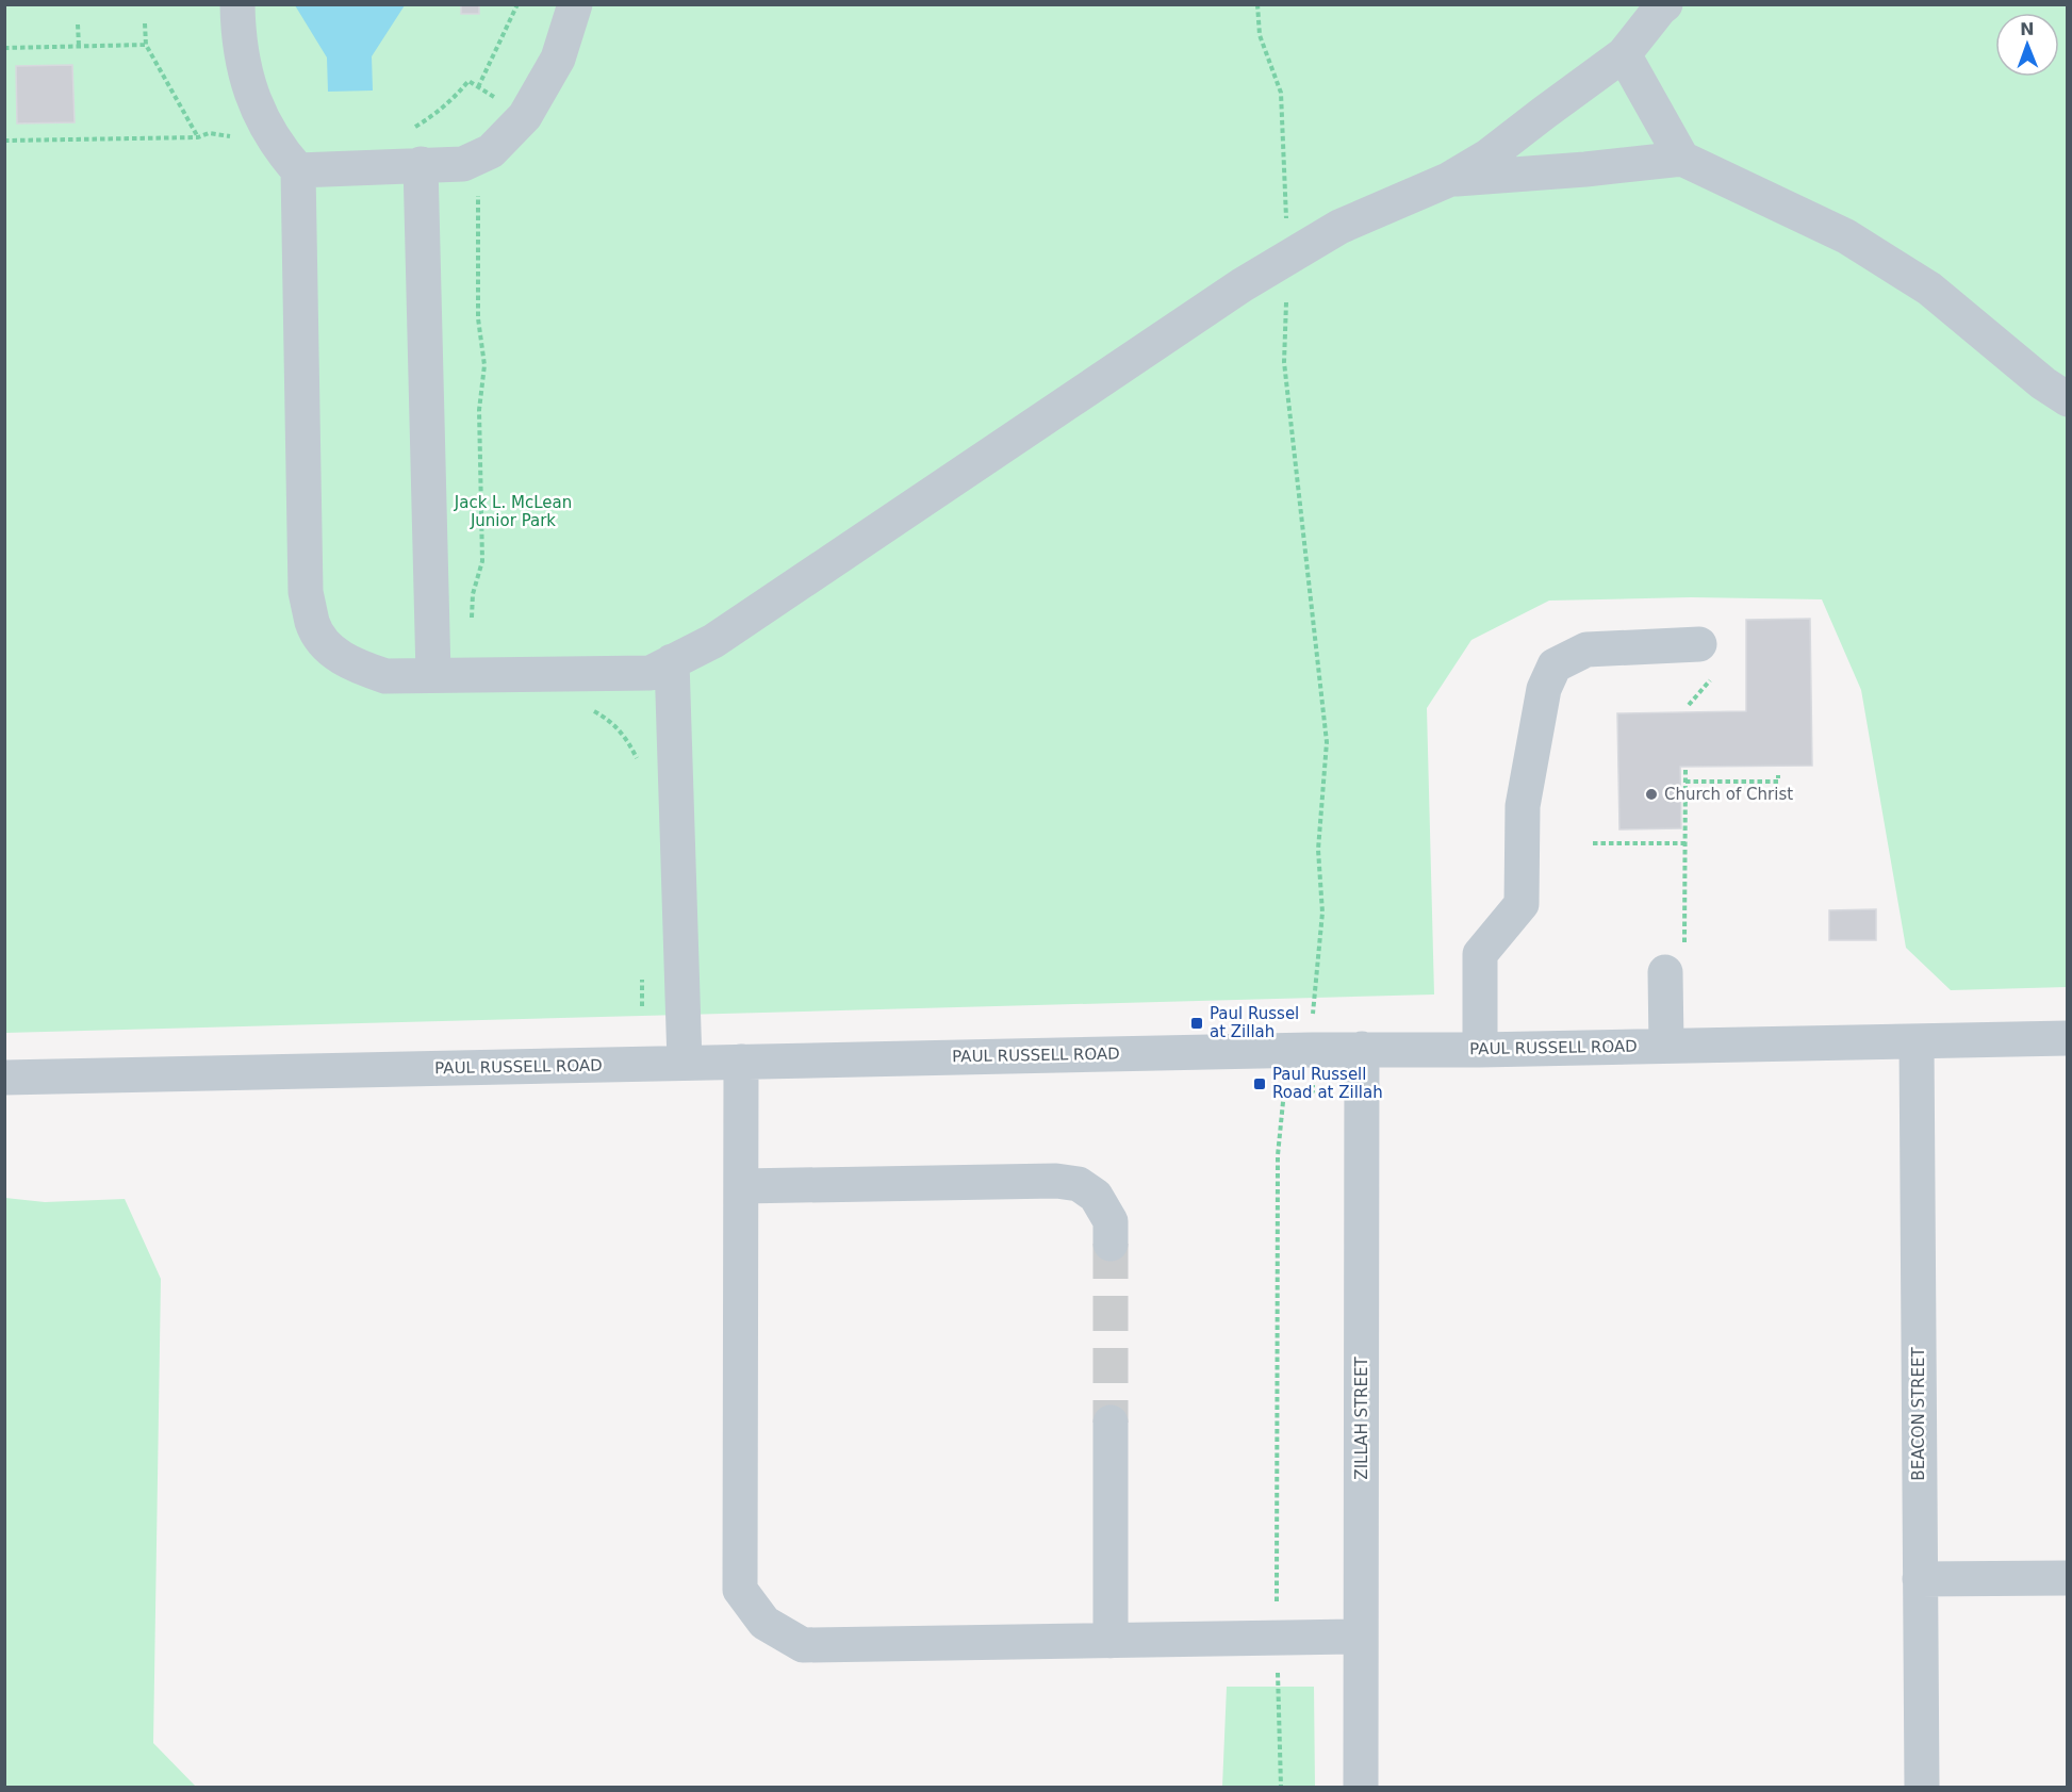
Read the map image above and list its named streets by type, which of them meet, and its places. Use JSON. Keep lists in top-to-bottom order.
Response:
{
  "streets": {
    "street": ["PAUL RUSSELL ROAD", "BEACON STREET", "ZILLAH STREET"]
  },
  "crossings": [
    ["PAUL RUSSELL ROAD", "BEACON STREET"],
    ["PAUL RUSSELL ROAD", "ZILLAH STREET"]
  ],
  "parks": ["Jack L. McLean Junior Park"],
  "places": {
    "other": ["Church of Christ"],
    "transit": ["Paul Russel at Zillah", "Paul Russell Road at Zillah"]
  },
  "north": "top"
}
